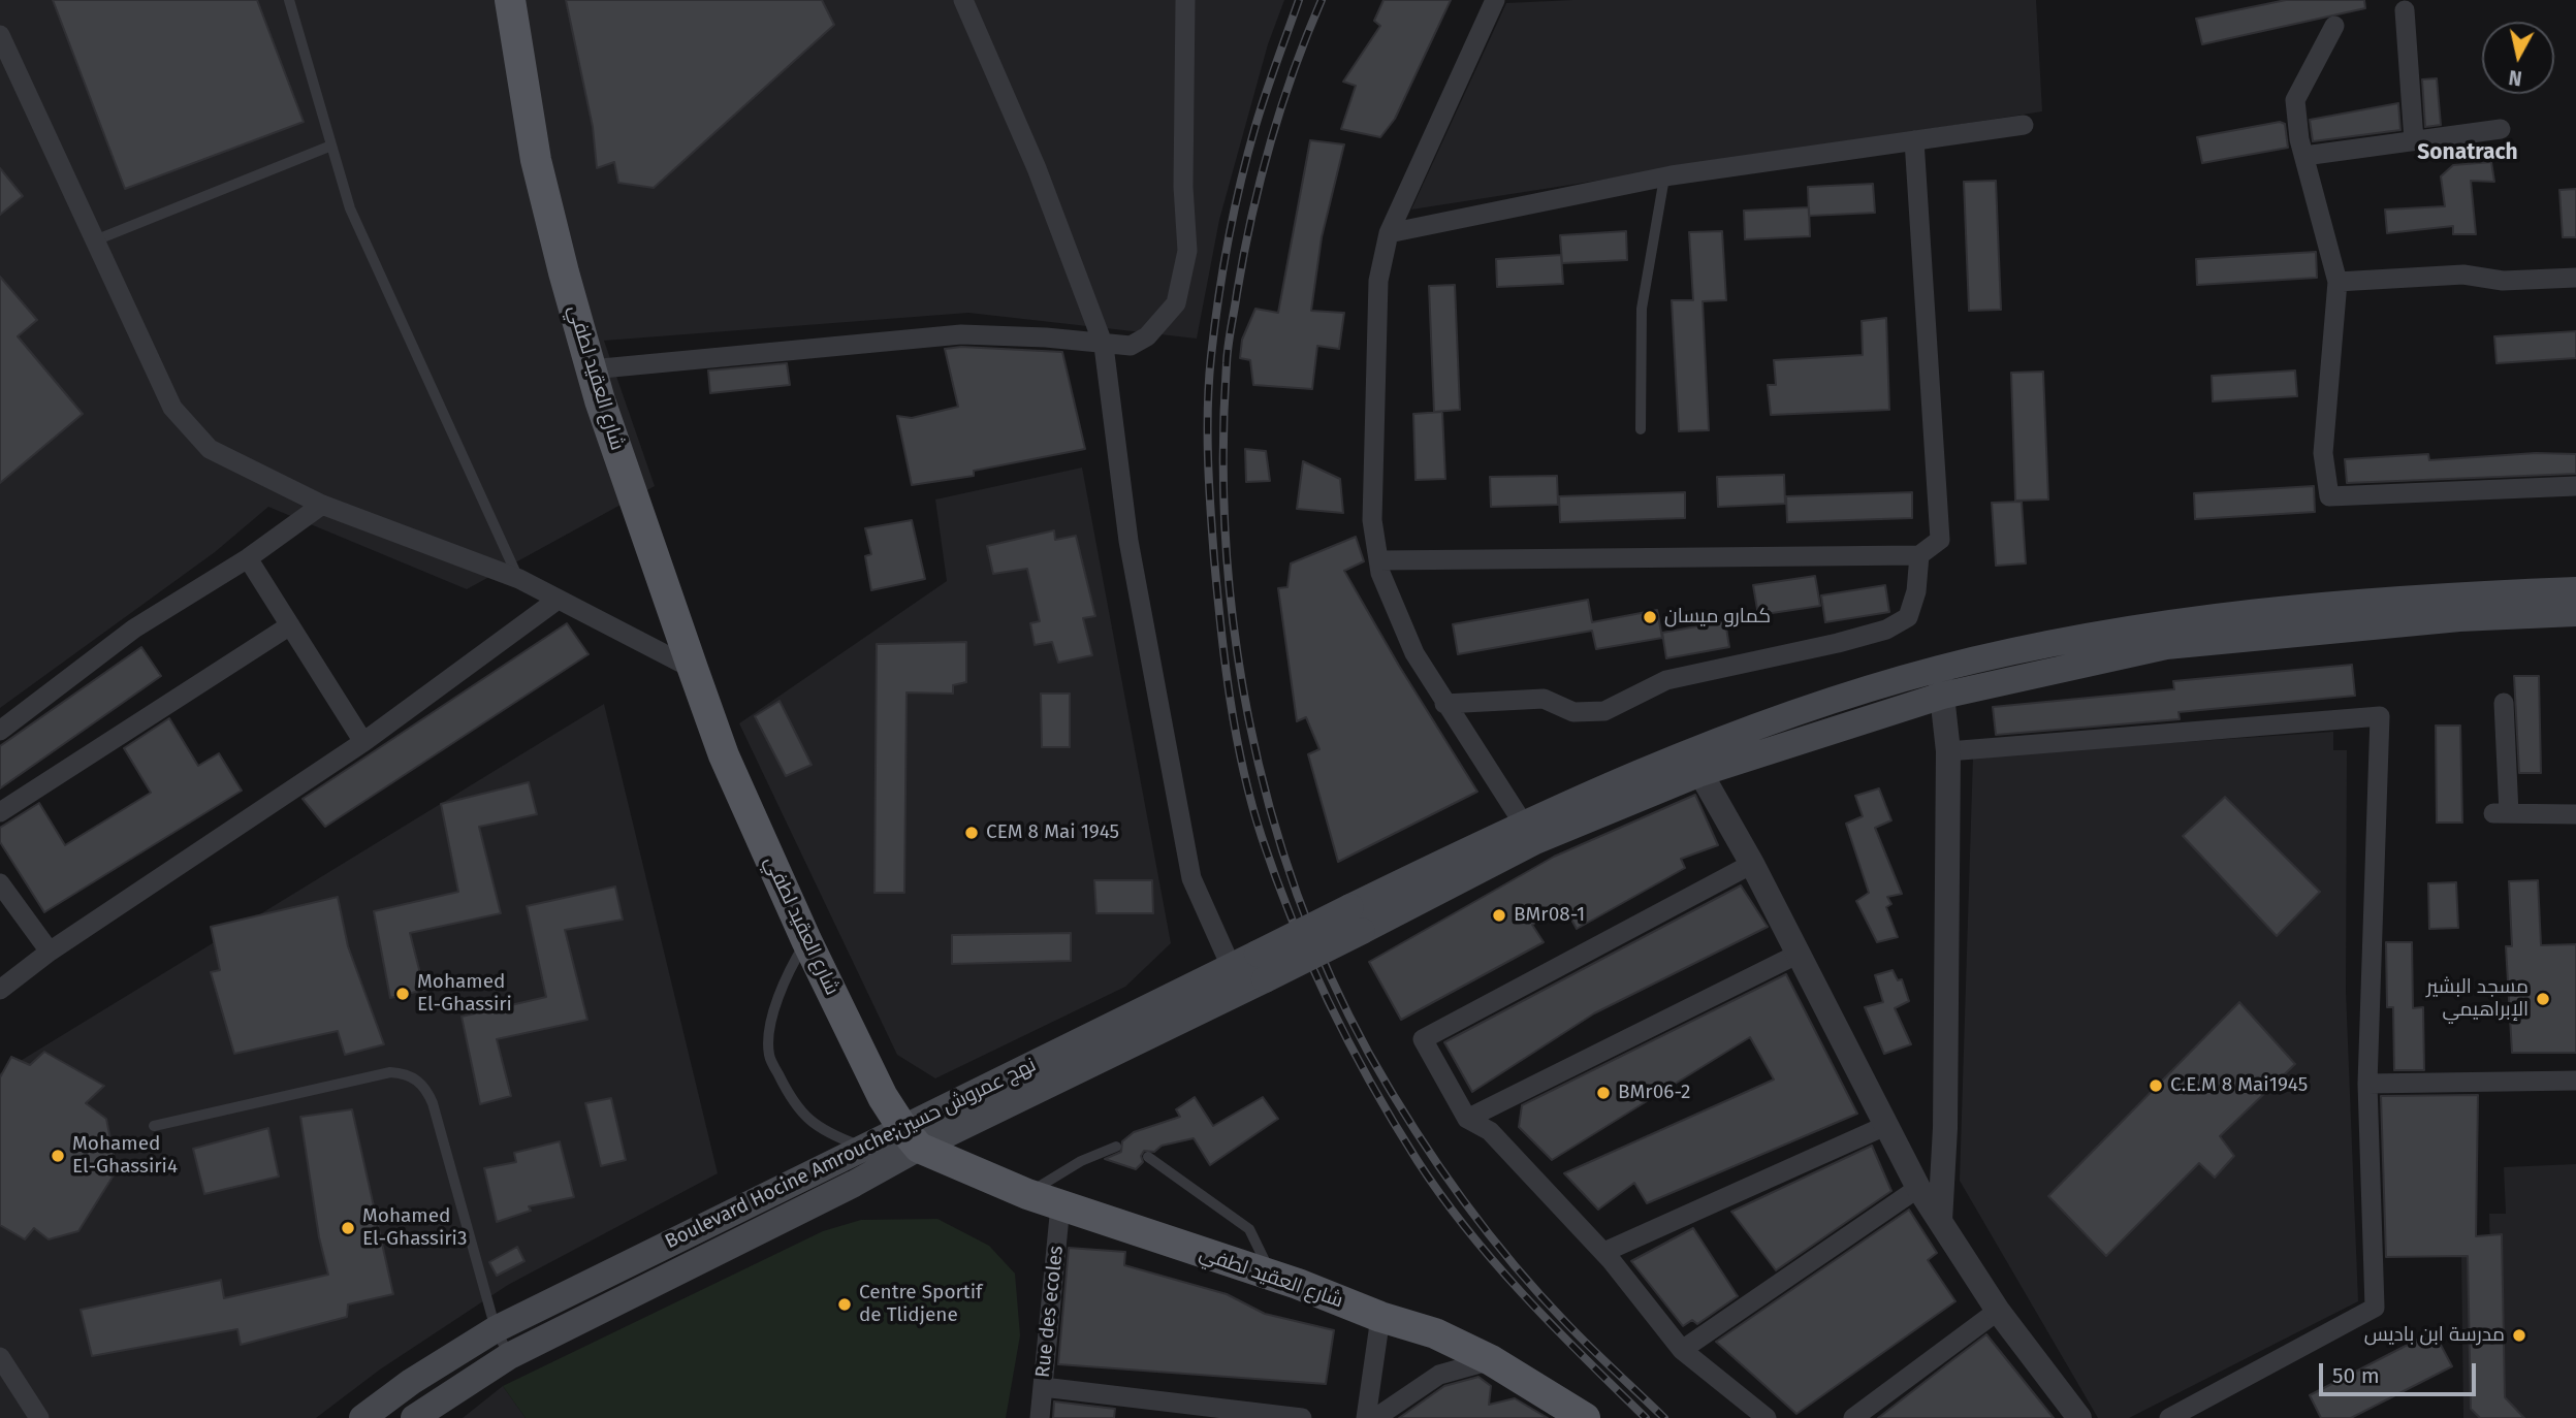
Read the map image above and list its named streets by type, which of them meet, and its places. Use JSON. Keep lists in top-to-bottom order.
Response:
{
  "streets": {
    "main road": ["شارع العقيد لطفي", "Boulevard Hocine Amrouche;نهج عمروش حسين"],
    "street": ["Rue des ecoles"]
  },
  "crossings": [
    ["شارع العقيد لطفي", "Boulevard Hocine Amrouche;نهج عمروش حسين"],
    ["شارع العقيد لطفي", "Rue des ecoles"]
  ],
  "districts": ["Sonatrach"],
  "places": [
    "كمارو ميسان",
    "CEM 8 Mai 1945",
    "BMr08-1",
    "Mohamed El-Ghassiri",
    "مسجد البشير الإبراهيمي",
    "C.E.M 8 Mai1945",
    "BMr06-2",
    "Mohamed El-Ghassiri4",
    "Mohamed El-Ghassiri3",
    "Centre Sportif de Tlidjene",
    "مدرسة ابن باديس"
  ],
  "scale_bar": "50 m",
  "north": "bottom"
}
